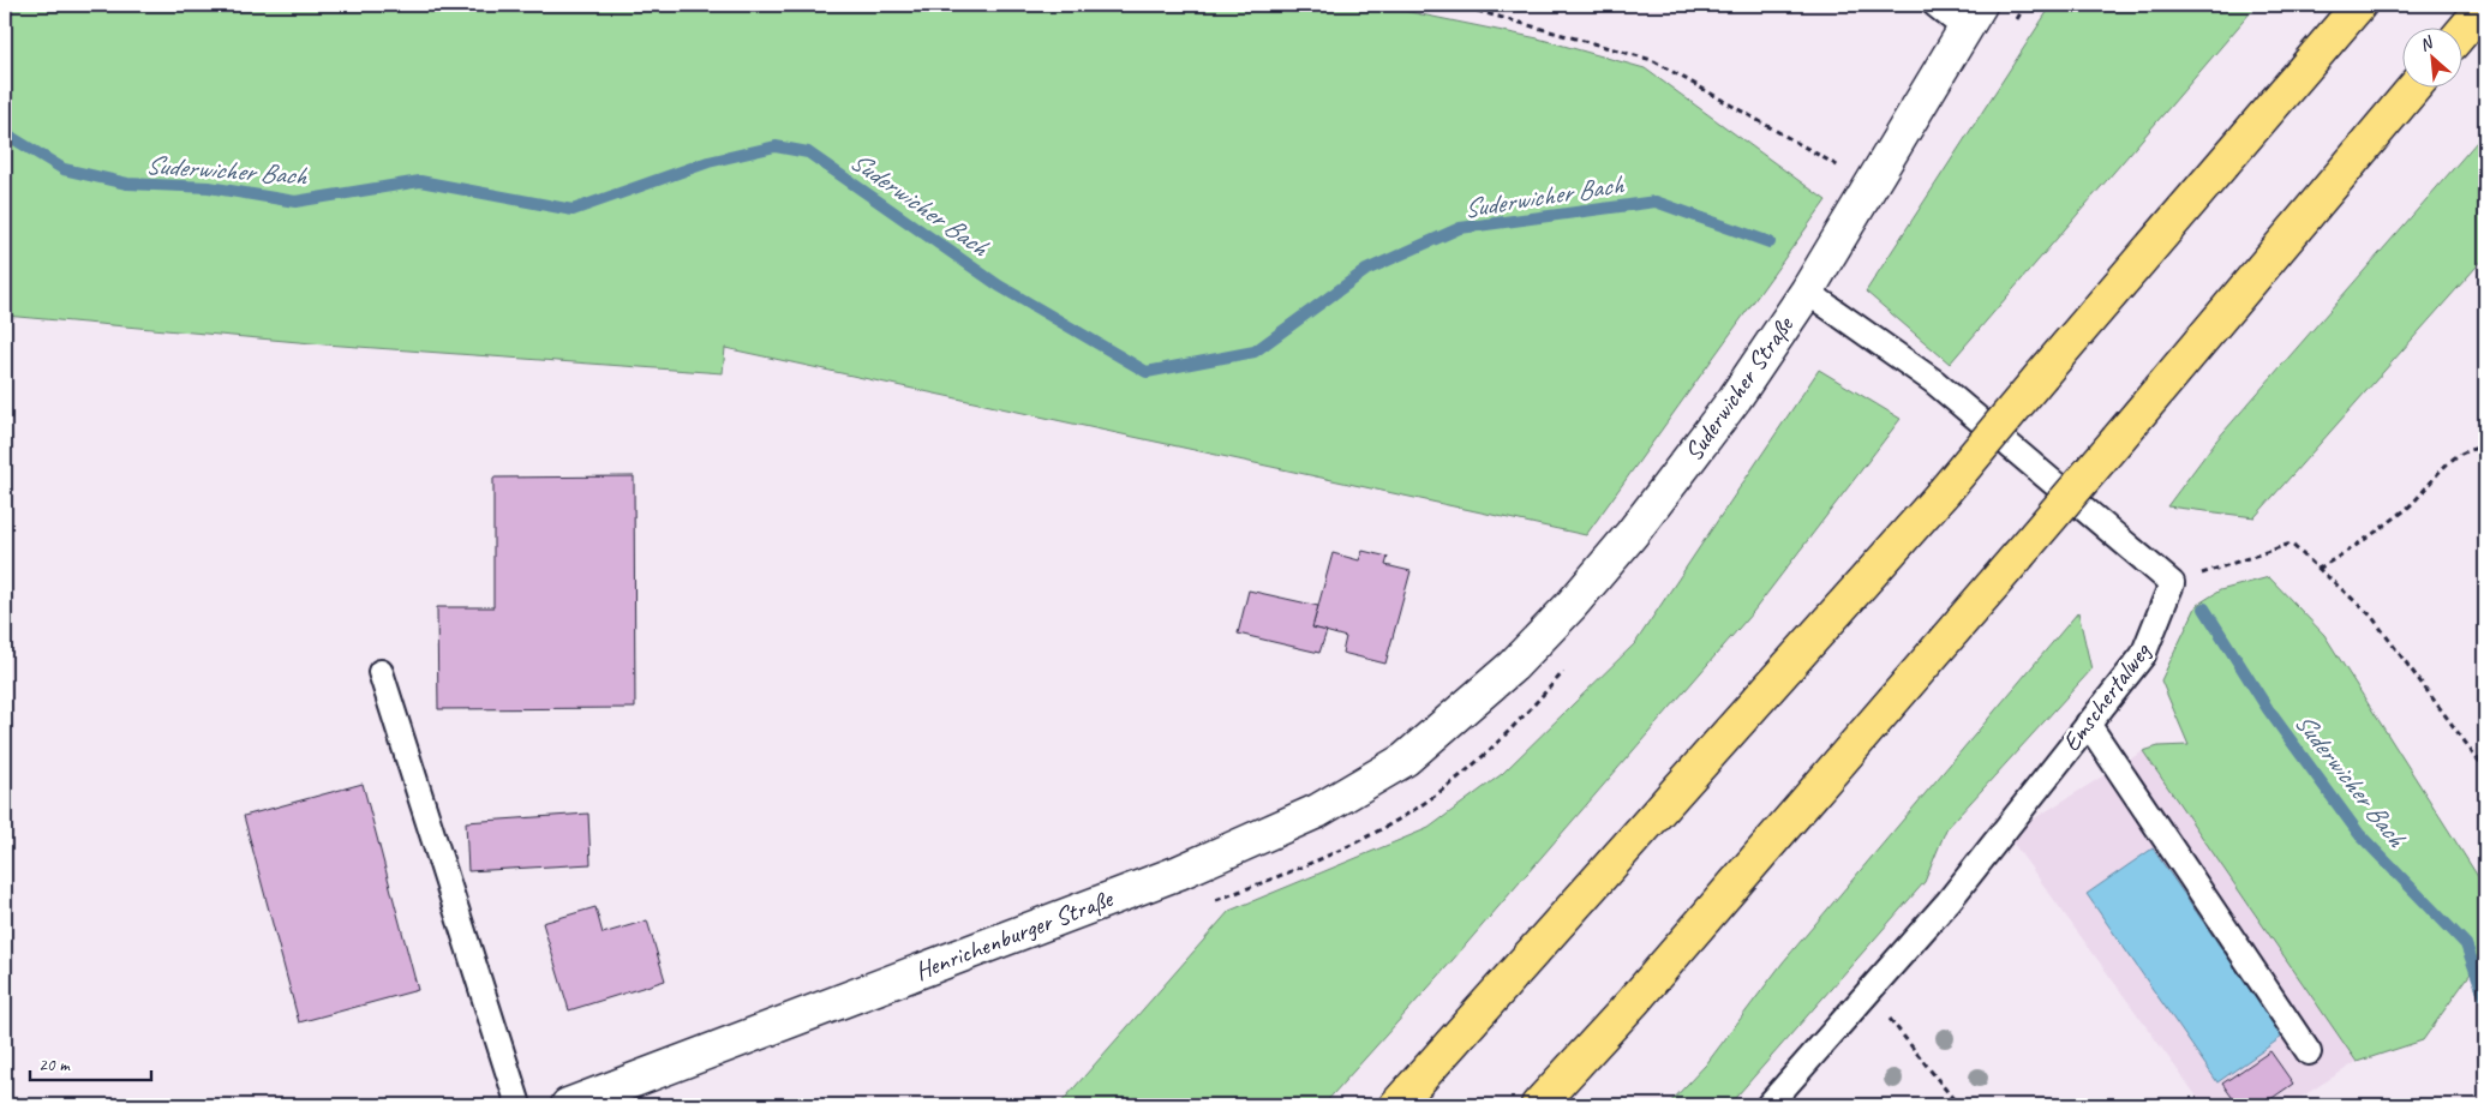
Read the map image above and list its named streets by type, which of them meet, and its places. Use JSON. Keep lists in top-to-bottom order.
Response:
{
  "streets": {
    "main road": ["Suderwicher Straße", "Henrichenburger Straße"],
    "lane": ["Emschertalweg"]
  },
  "crossings": [
    ["Suderwicher Straße", "Henrichenburger Straße"]
  ],
  "water": ["Suderwicher Bach"],
  "scale_bar": "20 m",
  "north": "top left"
}
